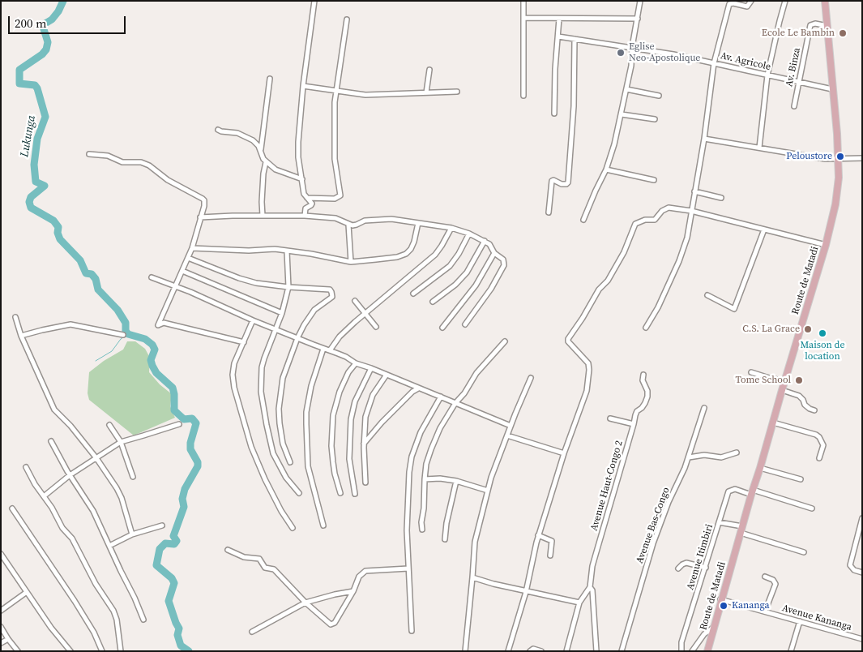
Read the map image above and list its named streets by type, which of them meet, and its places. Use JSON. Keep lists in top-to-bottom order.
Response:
{
  "streets": {
    "main road": ["Route de Matadi"],
    "street": [
      "Av. Agricole",
      "Av. Binza",
      "Avenue Haut-Congo 2",
      "Avenue Bas-Congo",
      "Avenue Itimbiri",
      "Avenue Kananga"
    ]
  },
  "crossings": [
    ["Av. Agricole", "Av. Binza"],
    ["Av. Agricole", "Route de Matadi"],
    ["Av. Binza", "Route de Matadi"],
    ["Route de Matadi", "Avenue Itimbiri"],
    ["Route de Matadi", "Avenue Kananga"]
  ],
  "water": ["Lukunga"],
  "places": [
    "Ecole Le Bambin",
    "Eglise Neo-Apostolique",
    "Peloustore",
    "C.S. La Grace",
    "Maison de location",
    "Tome School",
    "Kananga"
  ],
  "scale_bar": "200 m"
}
